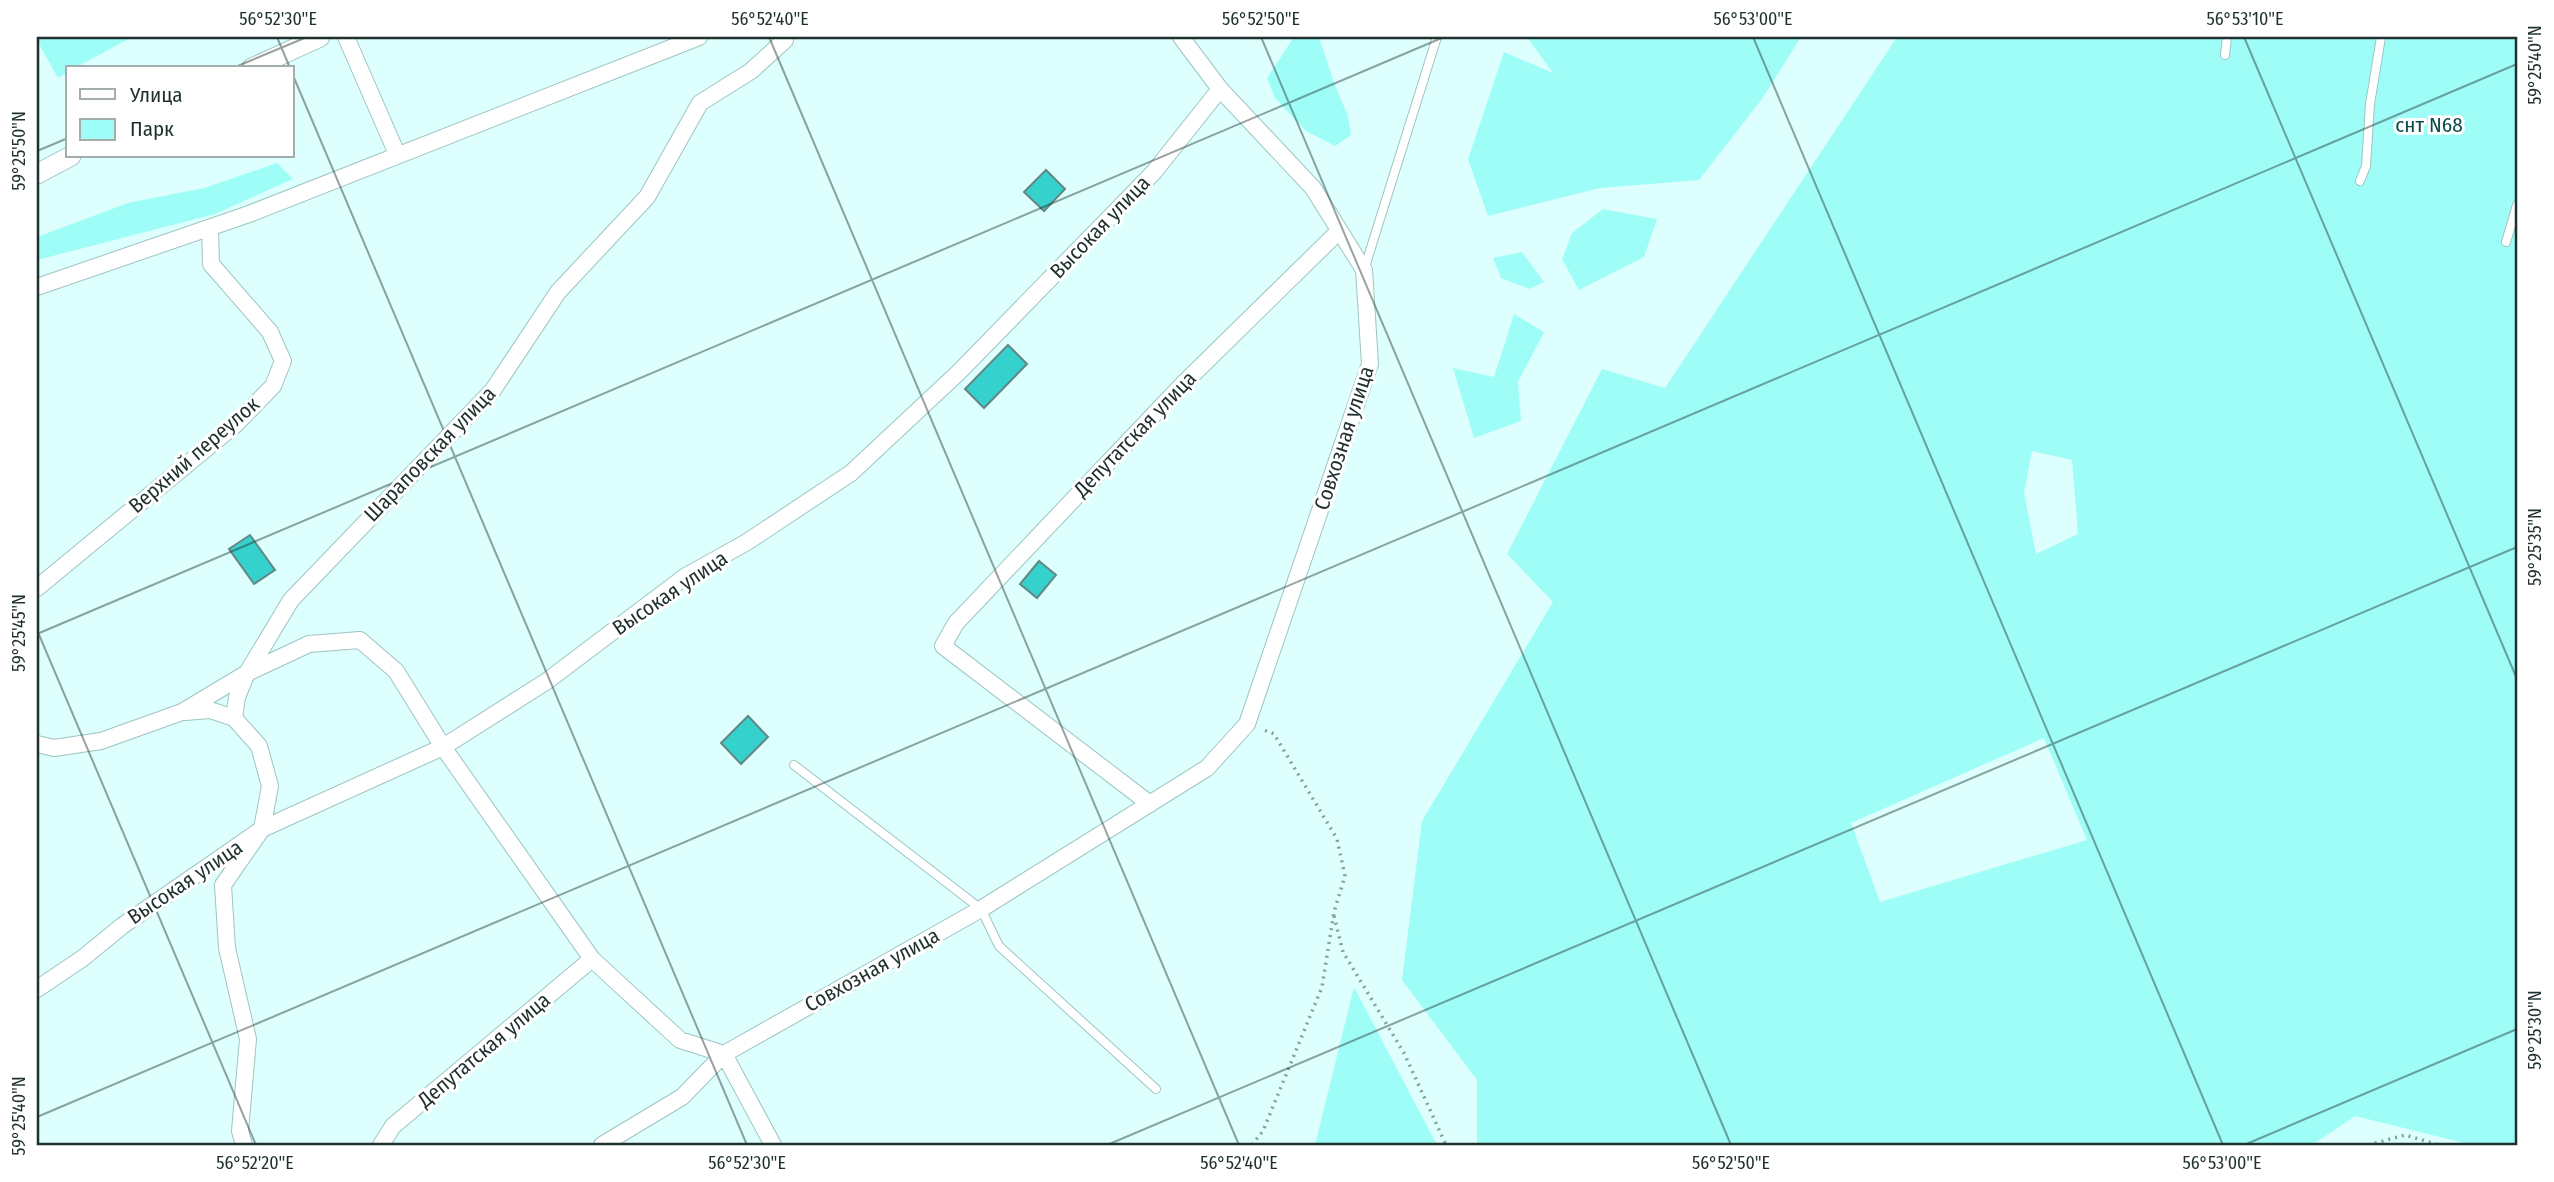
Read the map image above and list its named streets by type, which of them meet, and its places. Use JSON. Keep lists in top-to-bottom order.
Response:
{
  "streets": {
    "street": [
      "Высокая улица",
      "Депутатская улица",
      "Совхозная улица",
      "Шараповская улица",
      "Верхний переулок"
    ]
  },
  "crossings": [
    ["Депутатская улица", "Совхозная улица"]
  ],
  "parks": ["снт N68"],
  "legend": ["Улица", "Парк"],
  "coordinates": [
    "56°52'30\"E",
    "56°52'40\"E",
    "56°52'50\"E",
    "56°53'00\"E",
    "56°53'10\"E",
    "59°25'40\"N",
    "59°25'50\"N",
    "59°25'35\"N",
    "59°25'45\"N",
    "59°25'30\"N",
    "56°52'20\"E"
  ]
}
